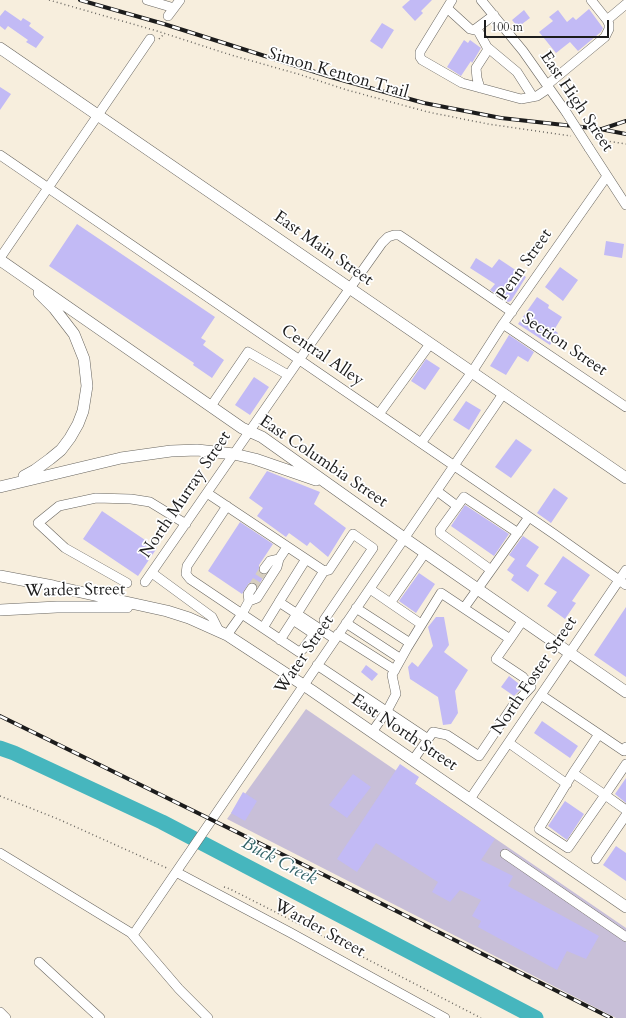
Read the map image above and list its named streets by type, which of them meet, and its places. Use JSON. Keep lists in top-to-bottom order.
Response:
{
  "streets": {
    "main road": [
      "East Main Street",
      "East Columbia Street",
      "Warder Street",
      "East North Street"
    ],
    "street": [
      "East High Street",
      "Penn Street",
      "Section Street",
      "Central Alley",
      "North Murray Street",
      "Water Street",
      "North Foster Street"
    ],
    "path": ["Simon Kenton Trail"]
  },
  "crossings": [
    ["East High Street", "Penn Street"],
    ["East Main Street", "Penn Street"],
    ["East Main Street", "North Murray Street"],
    ["East Main Street", "Water Street"],
    ["Penn Street", "Section Street"],
    ["Penn Street", "Central Alley"],
    ["Section Street", "North Murray Street"],
    ["Central Alley", "North Murray Street"],
    ["Central Alley", "Water Street"],
    ["Central Alley", "North Foster Street"],
    ["East Columbia Street", "North Murray Street"],
    ["East Columbia Street", "Water Street"],
    ["East Columbia Street", "North Foster Street"],
    ["Warder Street", "Water Street"],
    ["Warder Street", "East North Street"],
    ["Water Street", "East North Street"],
    ["North Foster Street", "East North Street"]
  ],
  "water": ["Buck Creek"],
  "scale_bar": "100 m"
}
